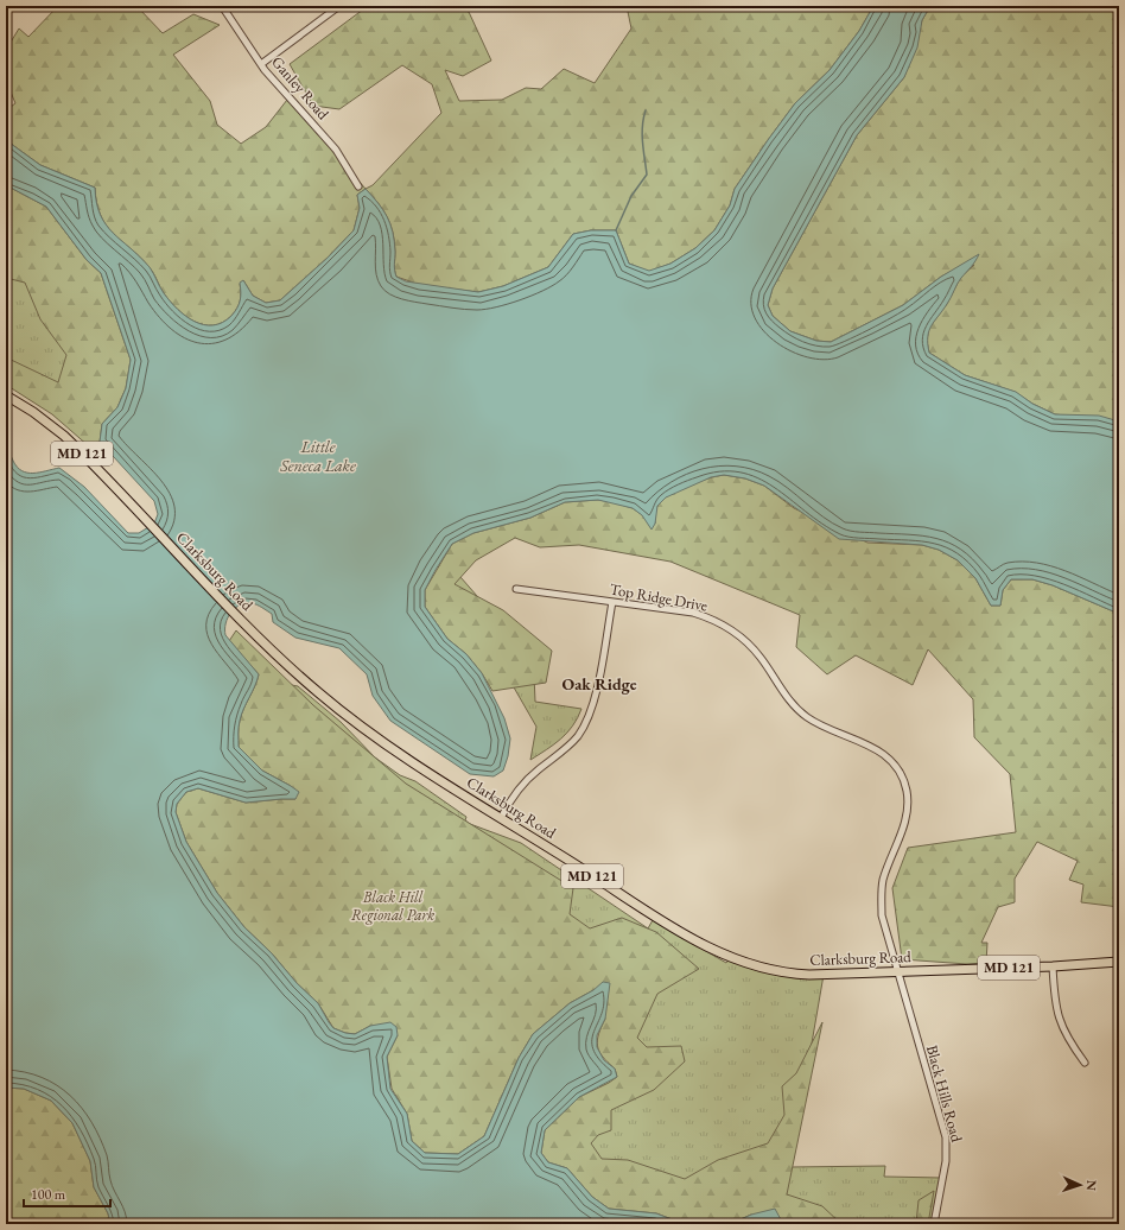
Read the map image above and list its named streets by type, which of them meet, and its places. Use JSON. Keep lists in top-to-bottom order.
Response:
{
  "streets": {
    "main road": ["MD 121", "Clarksburg Road"],
    "street": ["Ganley Road", "Top Ridge Drive", "Black Hills Road"]
  },
  "crossings": [
    ["Clarksburg Road", "Top Ridge Drive"],
    ["Clarksburg Road", "Black Hills Road"],
    ["Top Ridge Drive", "Black Hills Road"]
  ],
  "districts": ["Oak Ridge"],
  "water": ["Little Seneca Lake"],
  "parks": ["Black Hill Regional Park"],
  "scale_bar": "100 m",
  "north": "right"
}
